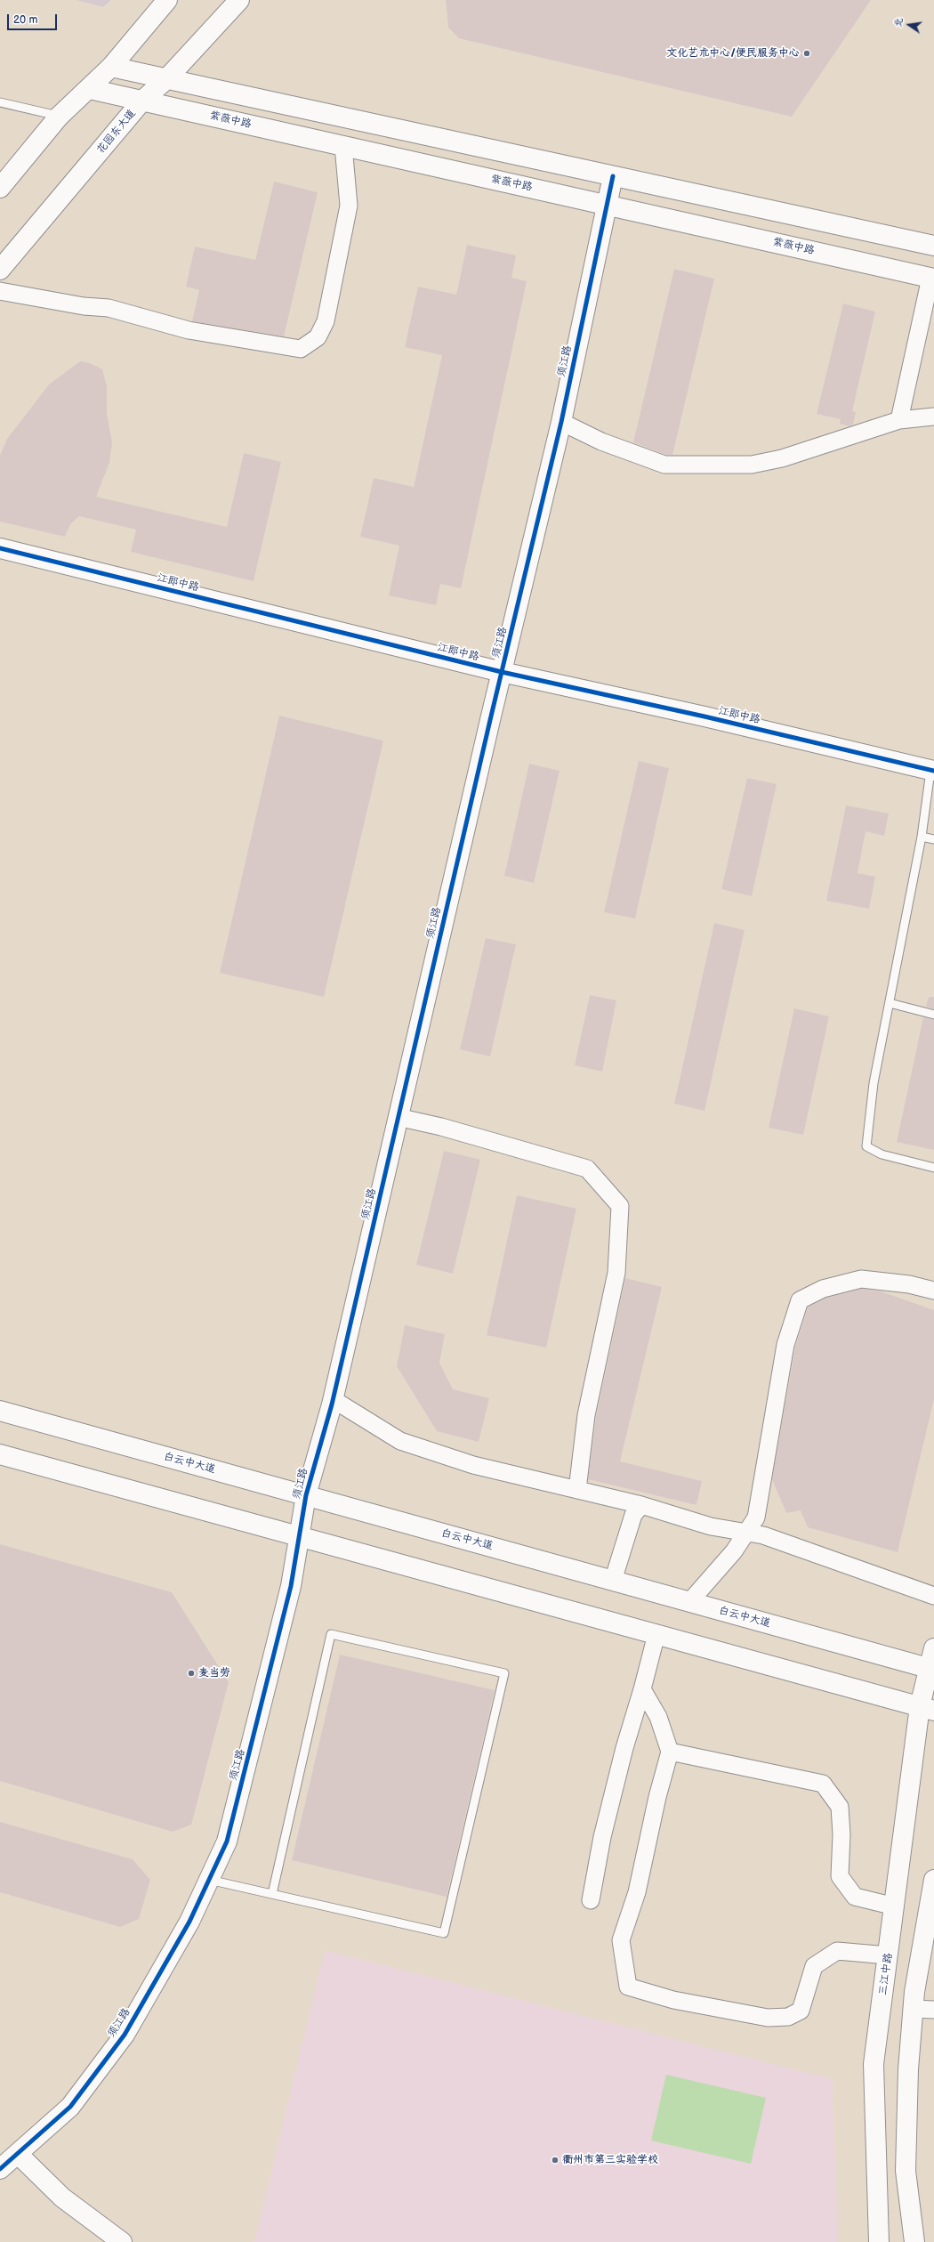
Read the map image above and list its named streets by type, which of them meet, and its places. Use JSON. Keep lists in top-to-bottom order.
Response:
{
  "streets": {
    "main road": [
      "紫薇中路",
      "花园东大道",
      "须江路",
      "江郎中路",
      "白云中大道",
      "三江中路"
    ]
  },
  "crossings": [
    ["紫薇中路", "花园东大道"],
    ["紫薇中路", "须江路"],
    ["须江路", "江郎中路"],
    ["须江路", "白云中大道"],
    ["白云中大道", "三江中路"]
  ],
  "places": ["文化艺术中心/便民服务中心", "麦当劳", "衢州市第三实验学校"],
  "scale_bar": "20 m",
  "north": "left"
}
